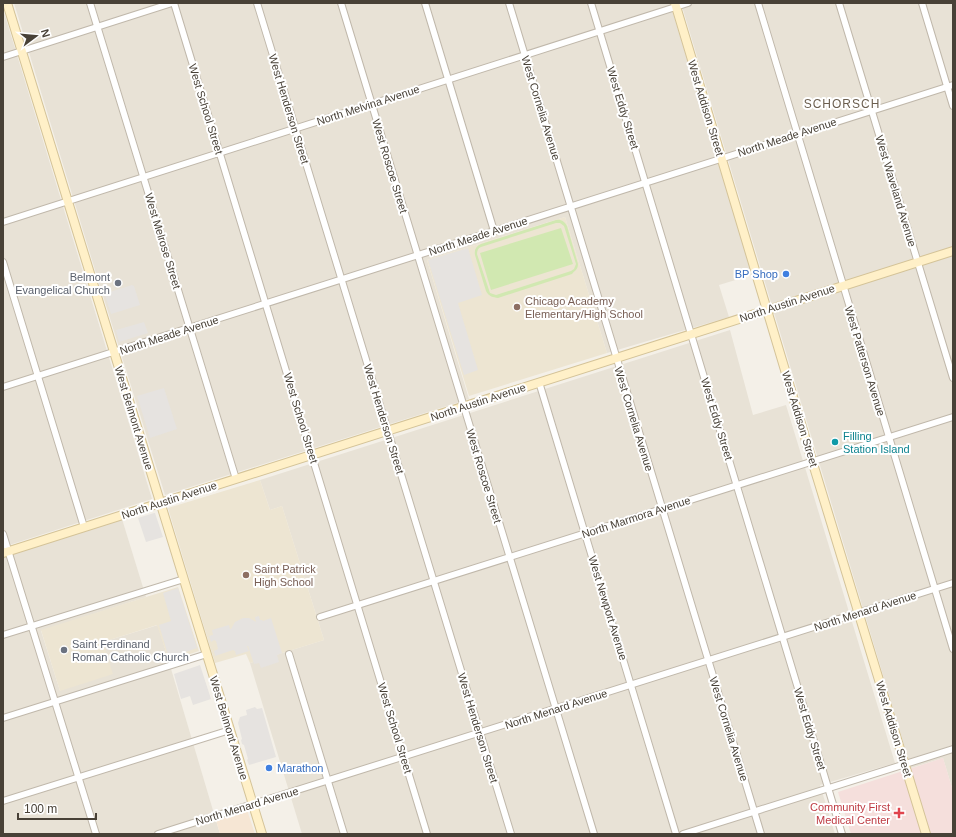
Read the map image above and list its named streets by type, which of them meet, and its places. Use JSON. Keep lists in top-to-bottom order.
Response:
{
  "streets": {
    "street": [
      "North Melvina Avenue",
      "West Cornelia Avenue",
      "West Eddy Street",
      "West Addison Street",
      "West School Street",
      "West Henderson Street",
      "North Meade Avenue",
      "West Roscoe Street",
      "West Waveland Avenue",
      "West Melrose Street",
      "North Austin Avenue",
      "West Patterson Avenue",
      "West Belmont Avenue",
      "North Marmora Avenue",
      "West Newport Avenue",
      "North Menard Avenue"
    ]
  },
  "crossings": [
    ["North Melvina Avenue", "West Cornelia Avenue"],
    ["North Melvina Avenue", "West Eddy Street"],
    ["North Melvina Avenue", "West Addison Street"],
    ["North Melvina Avenue", "West School Street"],
    ["North Melvina Avenue", "West Henderson Street"],
    ["North Melvina Avenue", "West Roscoe Street"],
    ["North Melvina Avenue", "West Melrose Street"],
    ["North Melvina Avenue", "West Belmont Avenue"],
    ["West Cornelia Avenue", "North Meade Avenue"],
    ["West Cornelia Avenue", "North Austin Avenue"],
    ["West Cornelia Avenue", "North Marmora Avenue"],
    ["West Cornelia Avenue", "North Menard Avenue"],
    ["West Eddy Street", "North Meade Avenue"],
    ["West Eddy Street", "North Austin Avenue"],
    ["West Eddy Street", "North Marmora Avenue"],
    ["West Eddy Street", "North Menard Avenue"],
    ["West Addison Street", "North Meade Avenue"],
    ["West Addison Street", "North Austin Avenue"],
    ["West Addison Street", "North Marmora Avenue"],
    ["West Addison Street", "North Menard Avenue"],
    ["West School Street", "North Meade Avenue"],
    ["West School Street", "North Austin Avenue"],
    ["West School Street", "North Marmora Avenue"],
    ["West School Street", "North Menard Avenue"],
    ["West Henderson Street", "North Meade Avenue"],
    ["West Henderson Street", "North Austin Avenue"],
    ["West Henderson Street", "North Marmora Avenue"],
    ["West Henderson Street", "North Menard Avenue"],
    ["North Meade Avenue", "West Roscoe Street"],
    ["North Meade Avenue", "West Waveland Avenue"],
    ["North Meade Avenue", "West Melrose Street"],
    ["North Meade Avenue", "West Patterson Avenue"],
    ["North Meade Avenue", "West Belmont Avenue"],
    ["West Roscoe Street", "North Austin Avenue"],
    ["West Roscoe Street", "North Marmora Avenue"],
    ["West Roscoe Street", "North Menard Avenue"],
    ["West Waveland Avenue", "North Austin Avenue"],
    ["West Melrose Street", "North Austin Avenue"],
    ["North Austin Avenue", "West Patterson Avenue"],
    ["North Austin Avenue", "West Belmont Avenue"],
    ["North Austin Avenue", "West Newport Avenue"],
    ["West Patterson Avenue", "North Marmora Avenue"],
    ["West Patterson Avenue", "North Menard Avenue"],
    ["West Belmont Avenue", "North Menard Avenue"],
    ["North Marmora Avenue", "West Newport Avenue"],
    ["West Newport Avenue", "North Menard Avenue"]
  ],
  "districts": ["SCHORSCH"],
  "places": {
    "other": [
      "BP Shop",
      "Belmont Evangelical Church",
      "Chicago Academy Elementary/High School",
      "Filling Station Island",
      "Saint Patrick High School",
      "Saint Ferdinand Roman Catholic Church",
      "Marathon"
    ],
    "health": ["Community First Medical Center"]
  },
  "scale_bar": "100 m",
  "north": "right"
}
